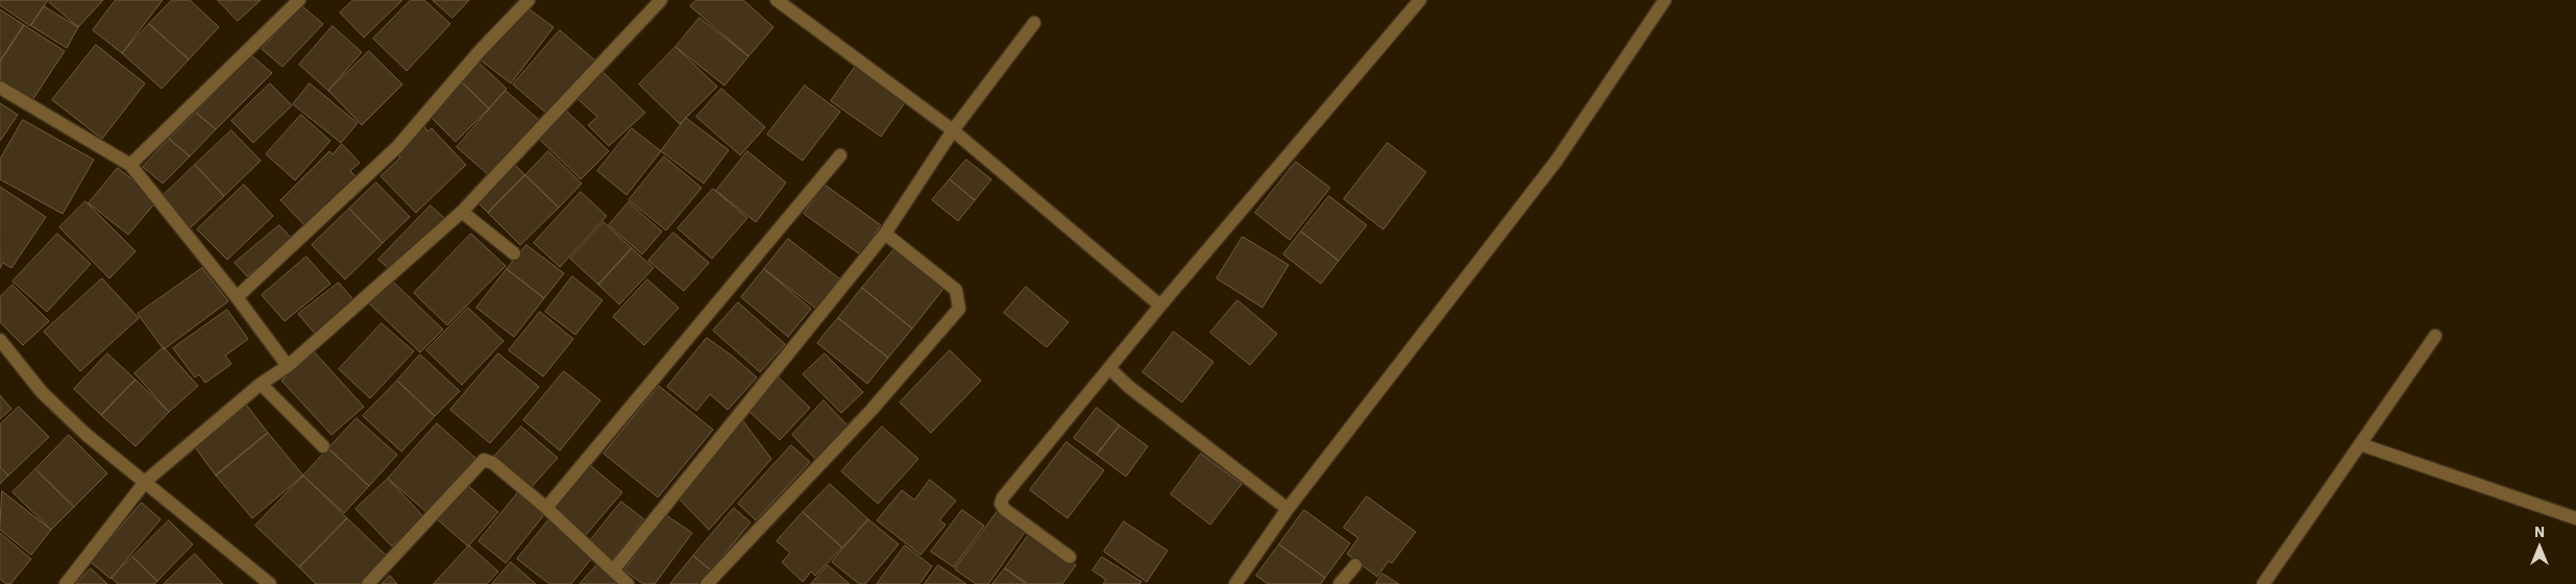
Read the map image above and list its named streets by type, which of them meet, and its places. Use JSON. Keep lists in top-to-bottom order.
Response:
{
  "north": "top"
}
